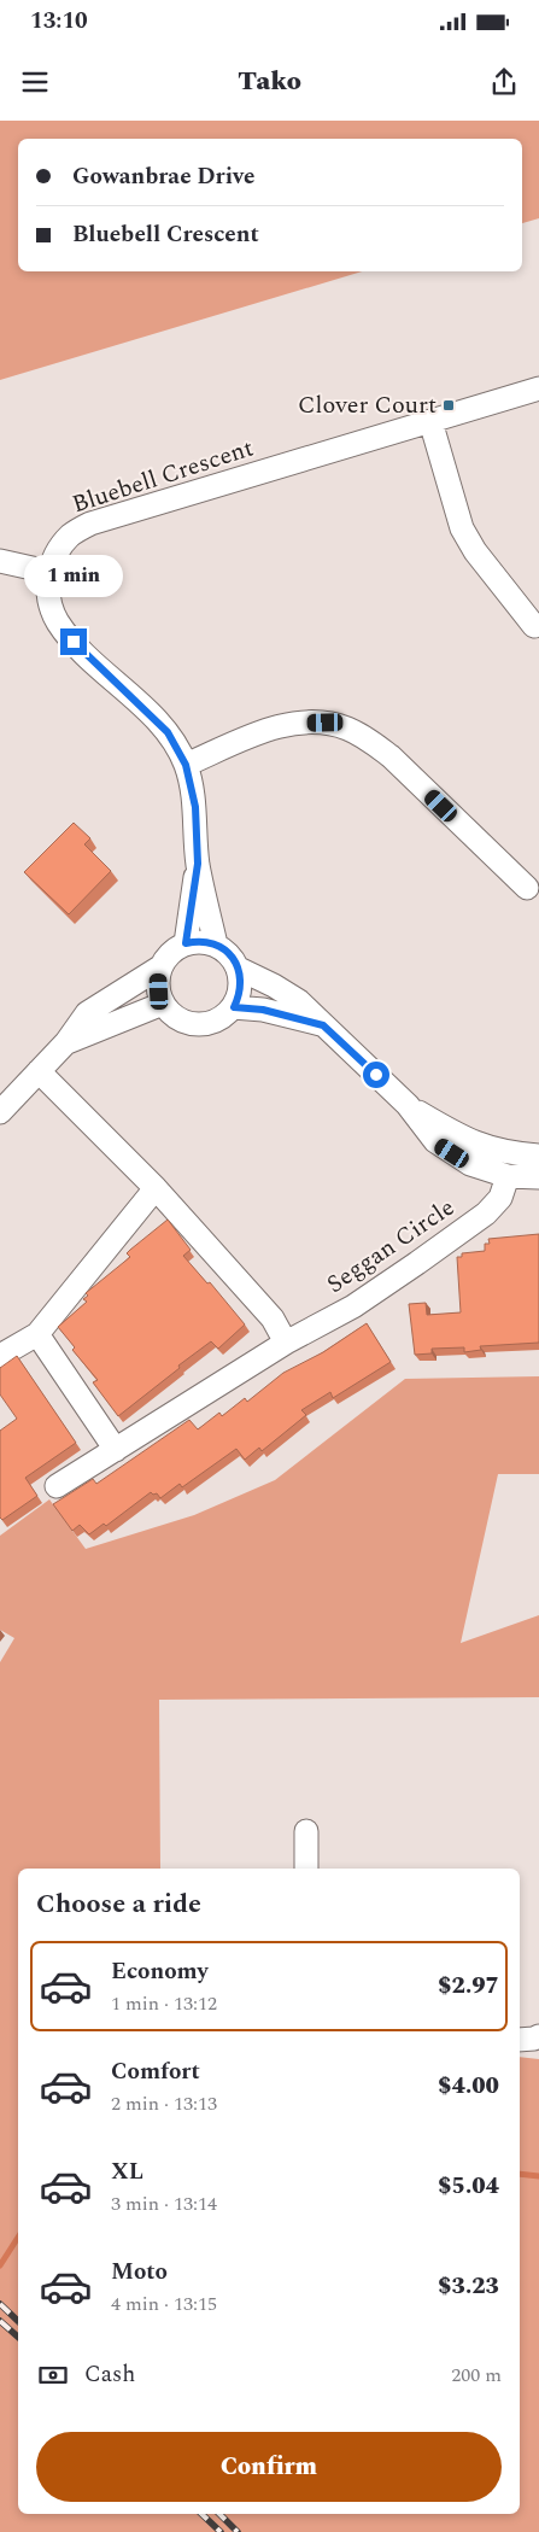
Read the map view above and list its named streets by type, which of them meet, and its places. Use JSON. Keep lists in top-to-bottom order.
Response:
{
  "streets": {
    "street": ["Bluebell Crescent", "Seggan Circle"]
  },
  "places": {
    "transit": ["Clover Court"]
  },
  "page": {
    "status": "13:10",
    "header": "Tako",
    "banner": ["Gowanbrae Drive", "Bluebell Crescent"],
    "bubble": "1 min",
    "heading": "Choose a ride",
    "list": [
      {
        "name": "Economy",
        "note": "1 min · 13:12",
        "value": "$2.97"
      },
      {
        "name": "Comfort",
        "note": "2 min · 13:13",
        "value": "$4.00"
      },
      {
        "name": "XL",
        "note": "3 min · 13:14",
        "value": "$5.04"
      },
      {
        "name": "Moto",
        "note": "4 min · 13:15",
        "value": "$3.23"
      }
    ],
    "pay": ["Cash", "200 m"],
    "buttons": "Confirm"
  }
}
